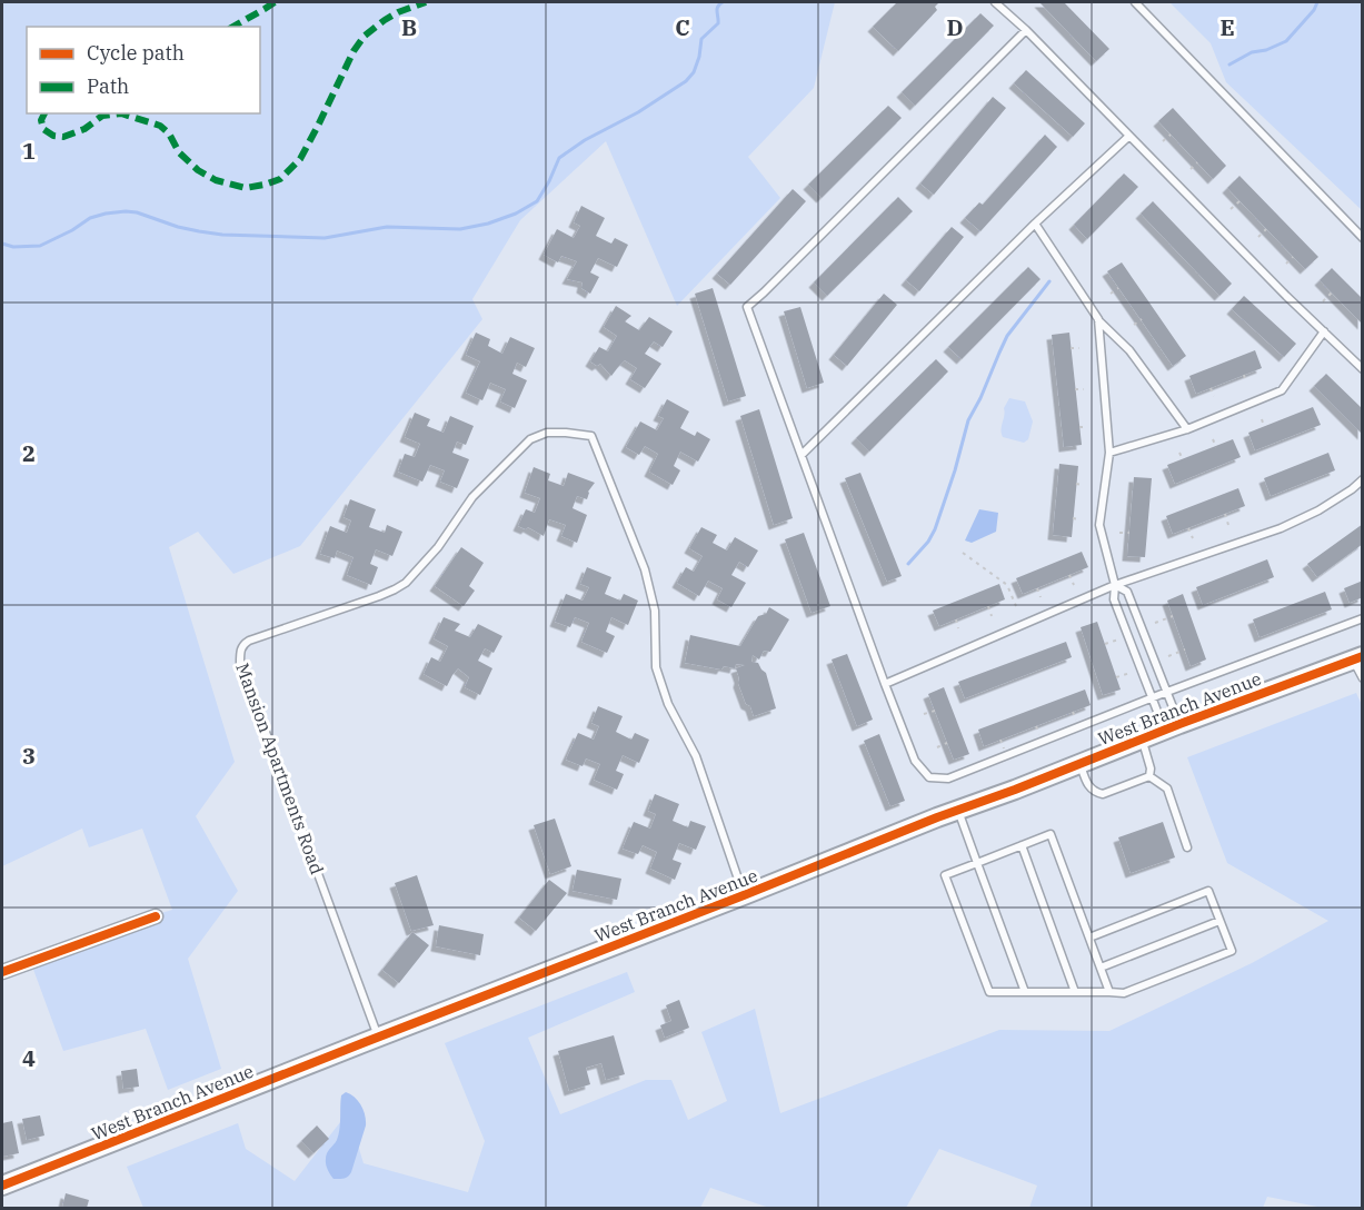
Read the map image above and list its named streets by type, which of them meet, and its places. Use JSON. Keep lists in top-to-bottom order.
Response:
{
  "streets": {
    "street": ["West Branch Avenue"],
    "lane": ["Mansion Apartments Road"]
  },
  "crossings": [
    ["West Branch Avenue", "Mansion Apartments Road"]
  ],
  "legend": ["Cycle path", "Path"],
  "grid": {
    "columns": [
      "B",
      "C",
      "D",
      "E"
    ],
    "rows": [
      "1",
      "2",
      "3",
      "4"
    ]
  }
}
